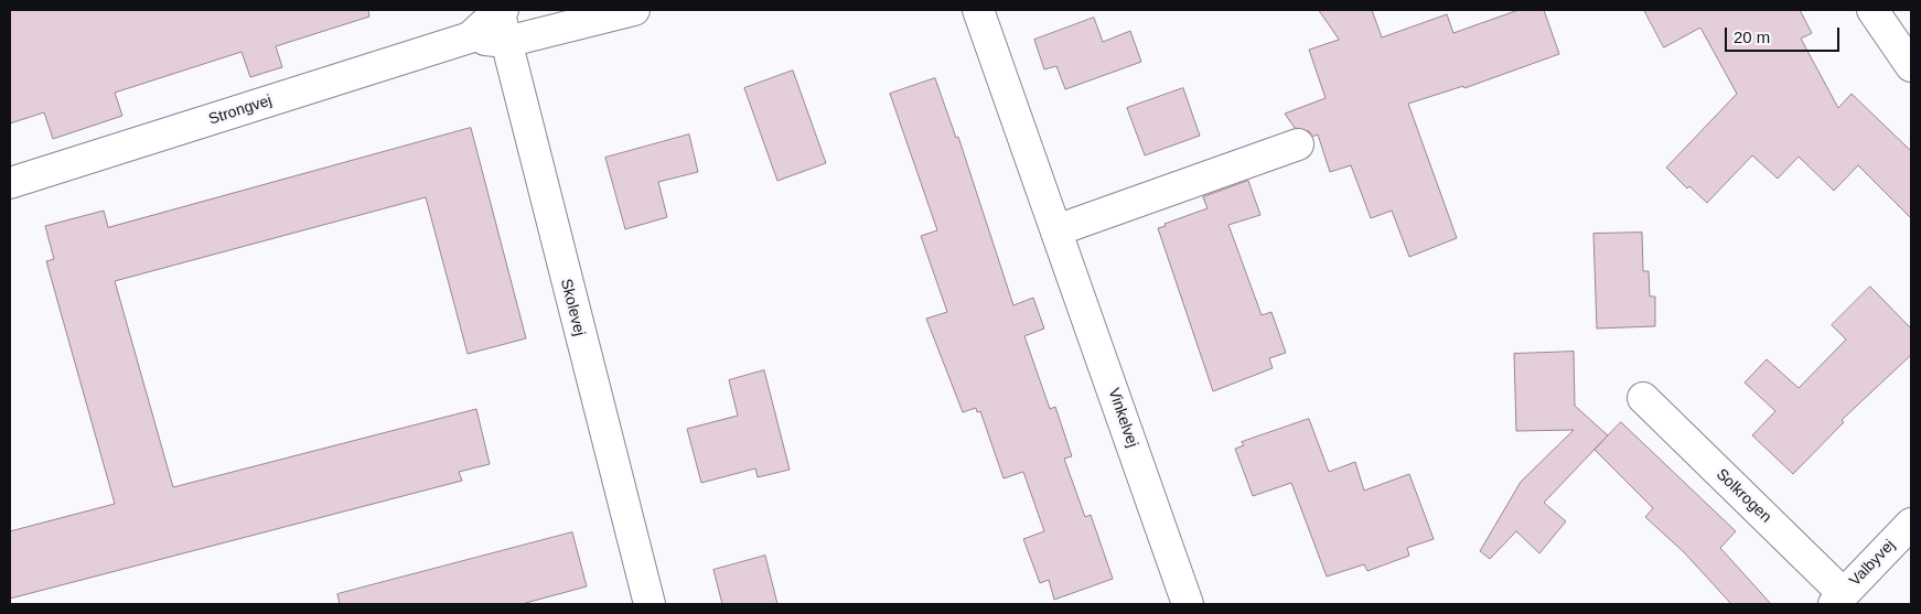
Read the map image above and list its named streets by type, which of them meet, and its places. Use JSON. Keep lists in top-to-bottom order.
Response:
{
  "streets": {
    "street": [
      "Strongvej",
      "Skolevej",
      "Vinkelvej",
      "Solkrogen",
      "Valbyvej"
    ]
  },
  "crossings": [
    ["Strongvej", "Skolevej"],
    ["Solkrogen", "Valbyvej"]
  ],
  "scale_bar": "20 m"
}
